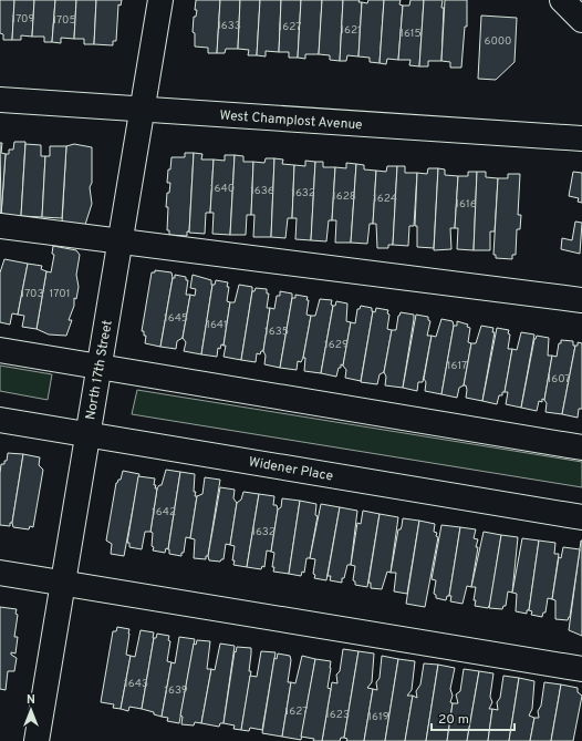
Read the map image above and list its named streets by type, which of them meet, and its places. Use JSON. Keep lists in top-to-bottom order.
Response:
{
  "streets": {
    "street": ["West Champlost Avenue", "North 17th Street", "Widener Place"]
  },
  "crossings": [
    ["West Champlost Avenue", "North 17th Street"],
    ["North 17th Street", "Widener Place"]
  ],
  "house_numbers": [
    "1709",
    "1705",
    "1633",
    "1627",
    "1621",
    "1615",
    "6000",
    "1640",
    "1636",
    "1632",
    "1628",
    "1624",
    "1616",
    "1703",
    "1701",
    "1645",
    "1641",
    "1635",
    "1629",
    "1617",
    "1607",
    "1642",
    "1632",
    "1643",
    "1639",
    "1627",
    "1623",
    "1619"
  ],
  "scale_bar": "20 m",
  "north": "top"
}
